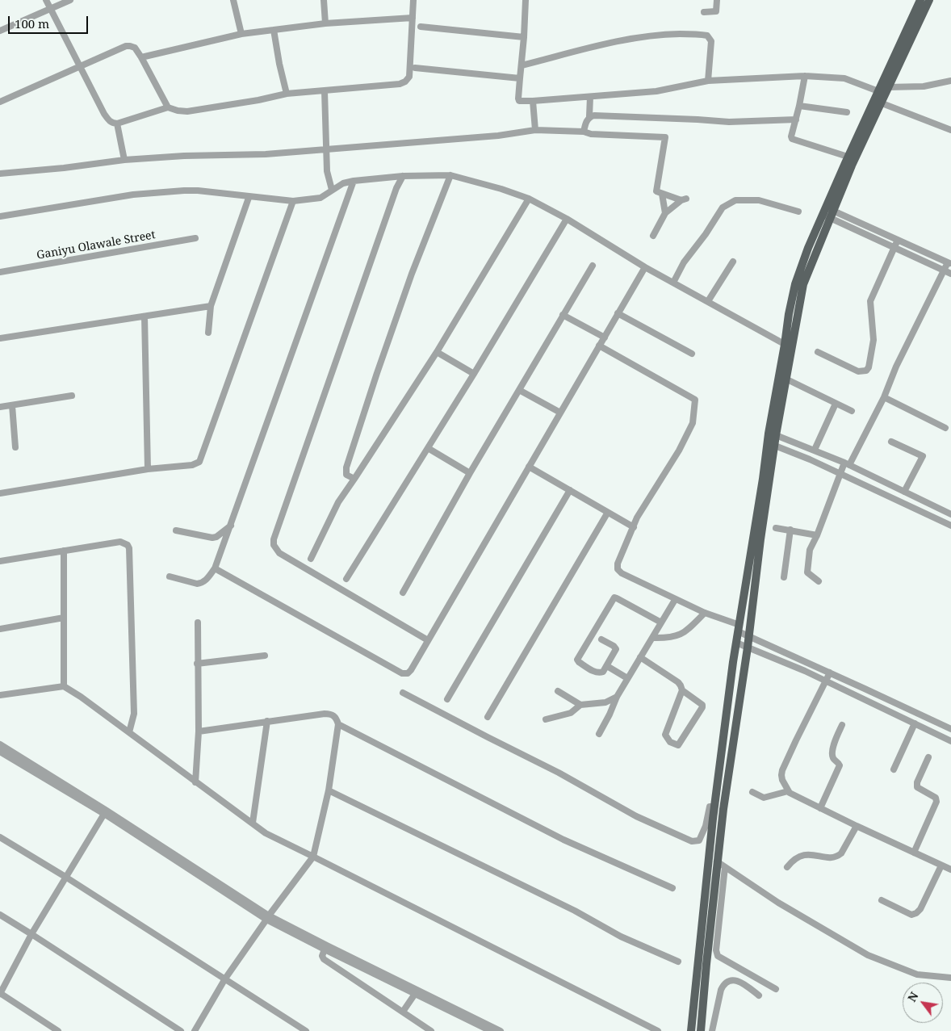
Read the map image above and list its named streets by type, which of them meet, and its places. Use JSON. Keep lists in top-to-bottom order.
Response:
{
  "streets": {
    "street": ["Ganiyu Olawale Street"]
  },
  "scale_bar": "100 m",
  "north": "top left"
}
